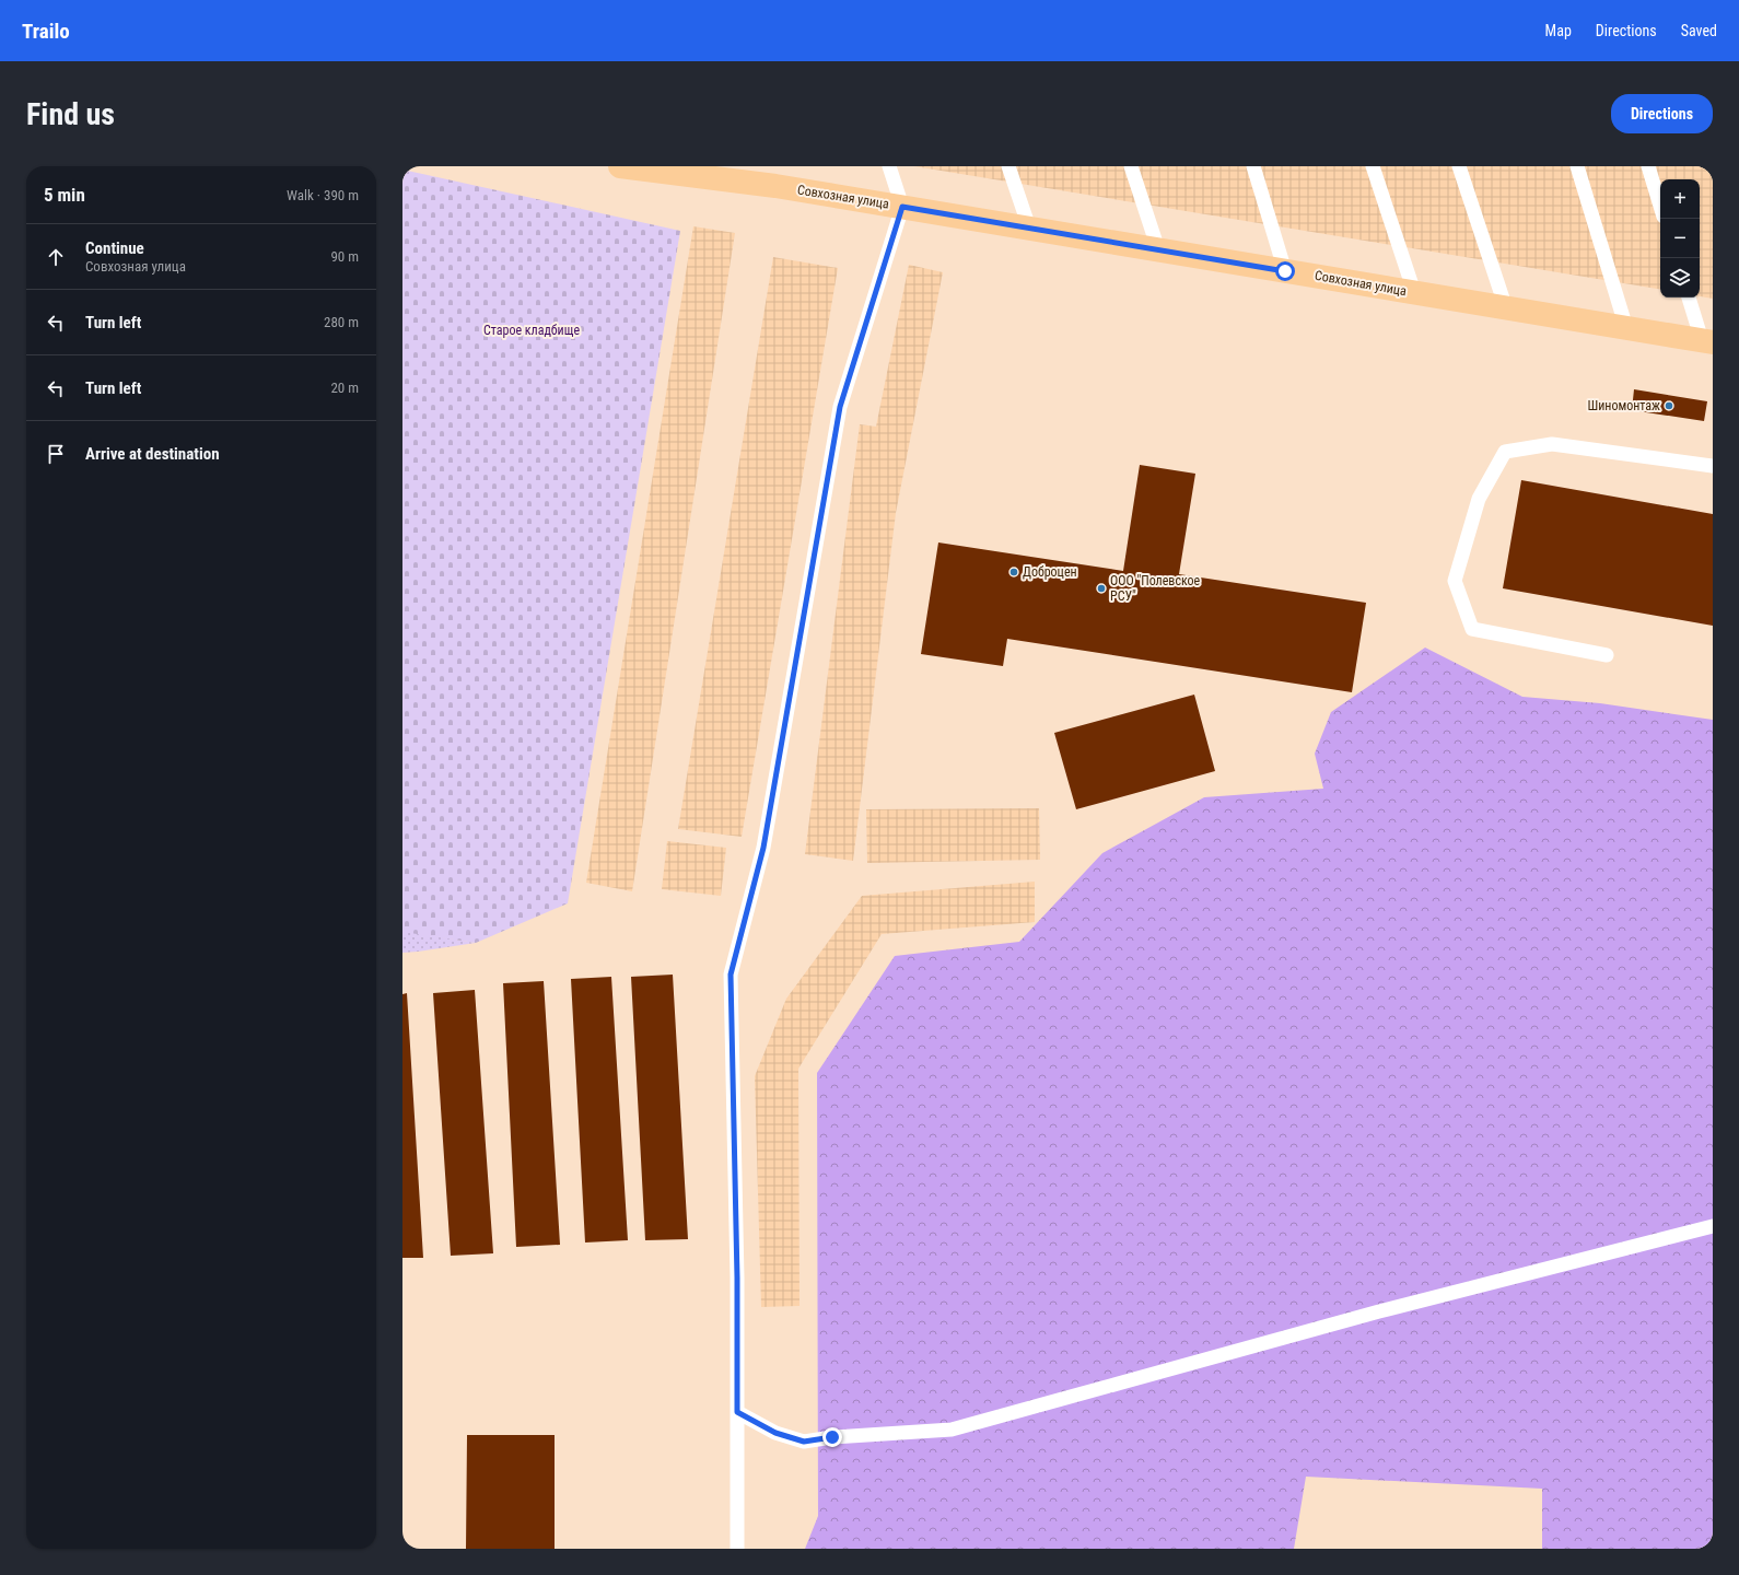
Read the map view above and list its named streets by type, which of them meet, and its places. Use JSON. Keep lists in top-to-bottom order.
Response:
{
  "streets": {
    "main road": ["Совхозная улица"]
  },
  "parks": ["Старое кладбище"],
  "places": ["Шиномонтаж", "Доброцен", "ООО \"Полевское РСУ\""],
  "page": {
    "header": "Trailo",
    "nav": ["Map", "Directions", "Saved"],
    "buttons": "Directions",
    "title": "Find us",
    "heading": ["5 min", "Walk · 390 m"],
    "map_buttons": ["+", "−"],
    "list": [
      ["Continue", "Совхозная улица", "90 m"],
      ["Turn left", "280 m"],
      ["Turn left", "20 m"],
      "Arrive at destination"
    ]
  }
}
